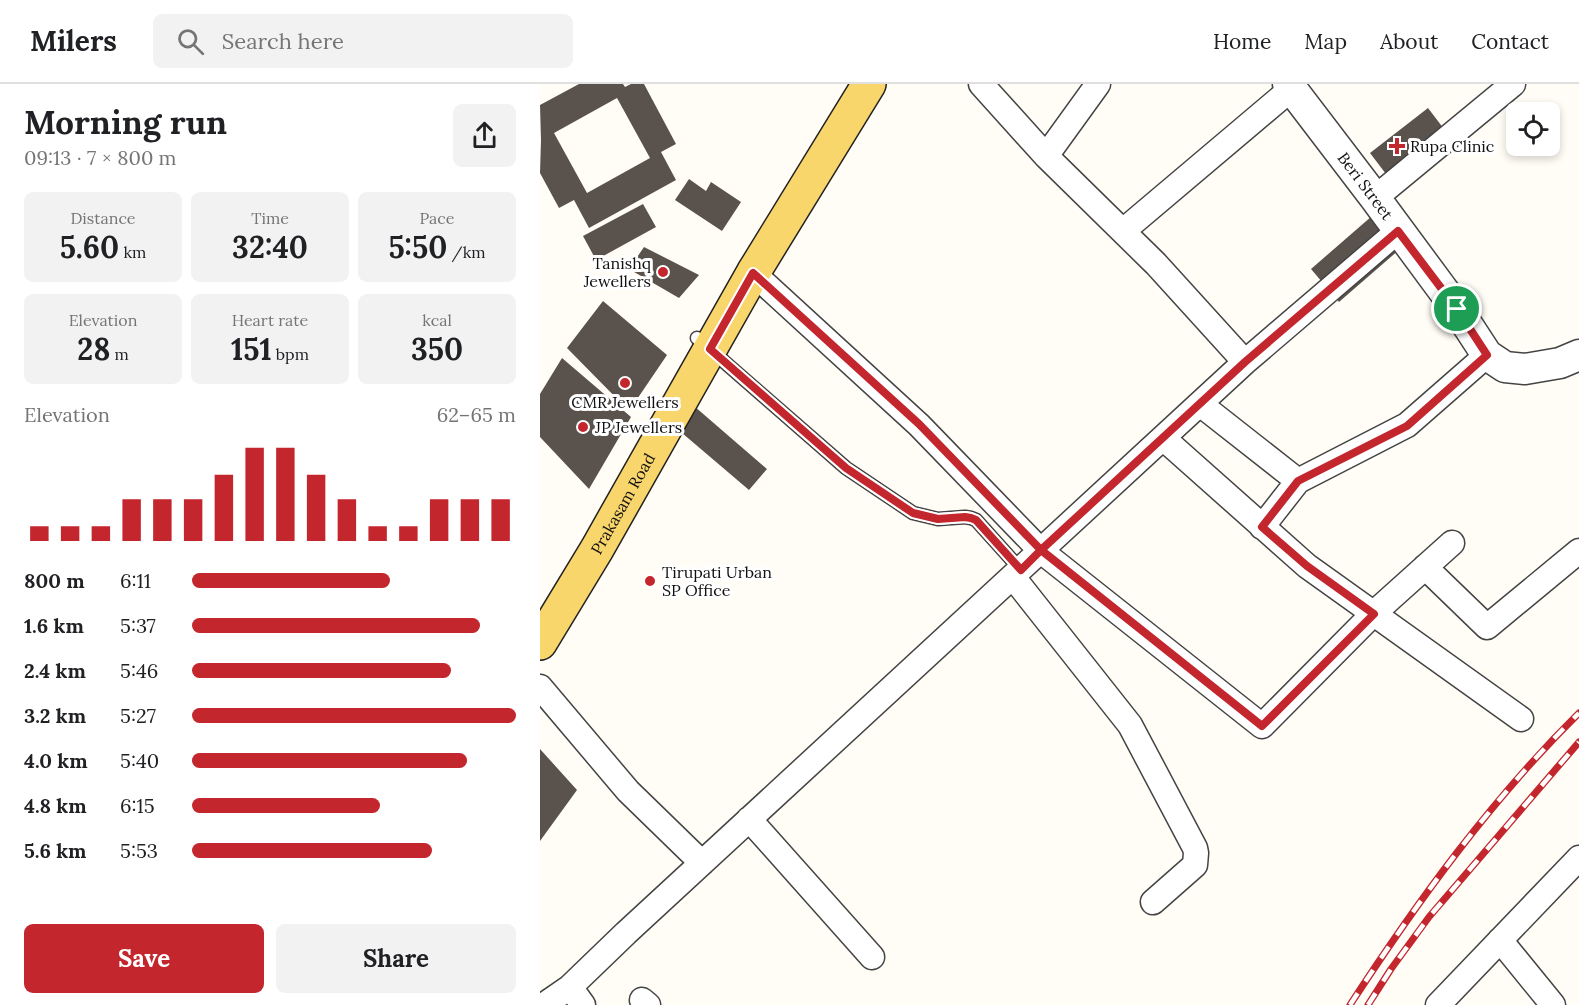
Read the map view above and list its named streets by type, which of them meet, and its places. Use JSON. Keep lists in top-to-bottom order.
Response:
{
  "streets": {
    "main road": ["Prakasam Road"],
    "street": ["Beri Street"]
  },
  "places": {
    "health": ["Rupa Clinic"],
    "other": [
      "Tanishq Jewellers",
      "CMR Jewellers",
      "JP Jewellers",
      "Tirupati Urban SP Office"
    ]
  },
  "page": {
    "header": "Milers",
    "search": "Search here",
    "nav": [
      "Home",
      "Map",
      "About",
      "Contact"
    ],
    "heading": ["Morning run", "09:13 · 7 × 800 m"],
    "stats": [
      ["Distance", "5.60 km"],
      ["Time", "32:40"],
      ["Pace", "5:50 /km"],
      ["Elevation", "28 m"],
      ["Heart rate", "151 bpm"],
      ["kcal", "350"]
    ],
    "chart": ["Elevation", "62–65 m"],
    "list": [
      {
        "name": "800 m",
        "note": "6:11"
      },
      {
        "name": "1.6 km",
        "note": "5:37"
      },
      {
        "name": "2.4 km",
        "note": "5:46"
      },
      {
        "name": "3.2 km",
        "note": "5:27"
      },
      {
        "name": "4.0 km",
        "note": "5:40"
      },
      {
        "name": "4.8 km",
        "note": "6:15"
      },
      {
        "name": "5.6 km",
        "note": "5:53"
      }
    ],
    "buttons": ["Save", "Share"]
  }
}
